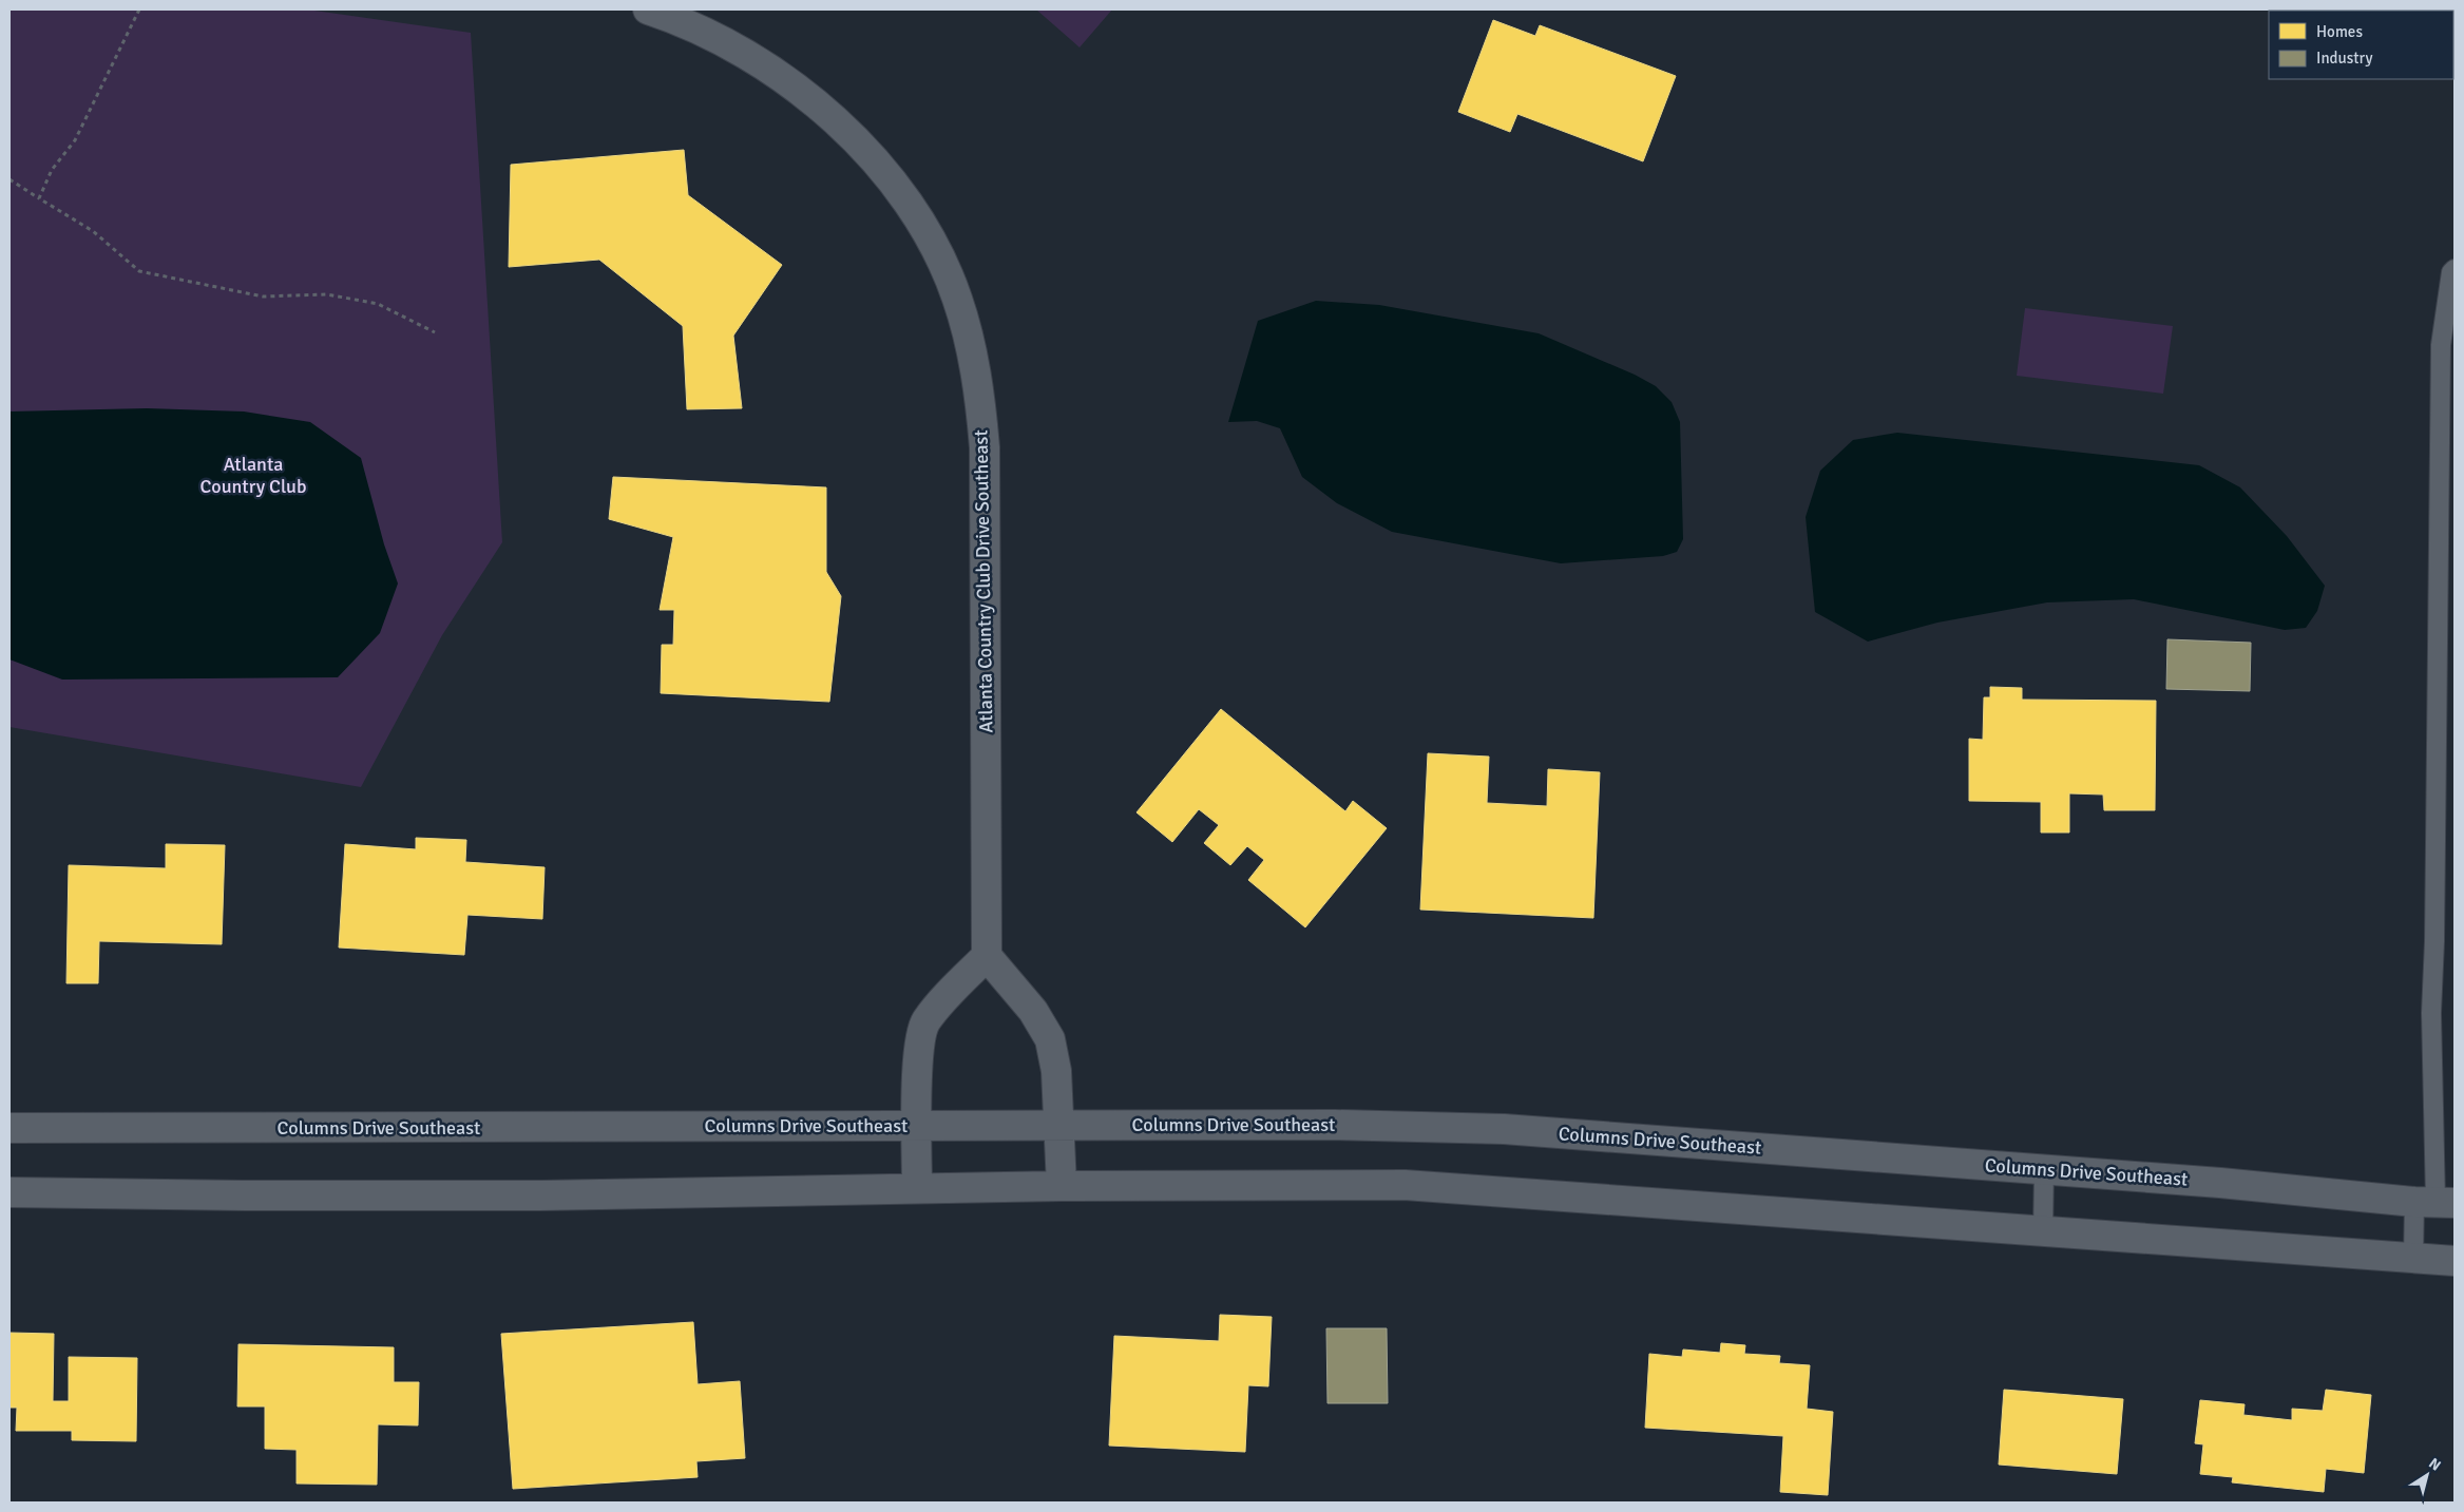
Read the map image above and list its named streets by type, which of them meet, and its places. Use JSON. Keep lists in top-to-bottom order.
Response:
{
  "streets": {
    "street": ["Atlanta Country Club Drive Southeast", "Columns Drive Southeast"]
  },
  "parks": ["Atlanta Country Club"],
  "legend": ["Homes", "Industry"],
  "north": "top right"
}
